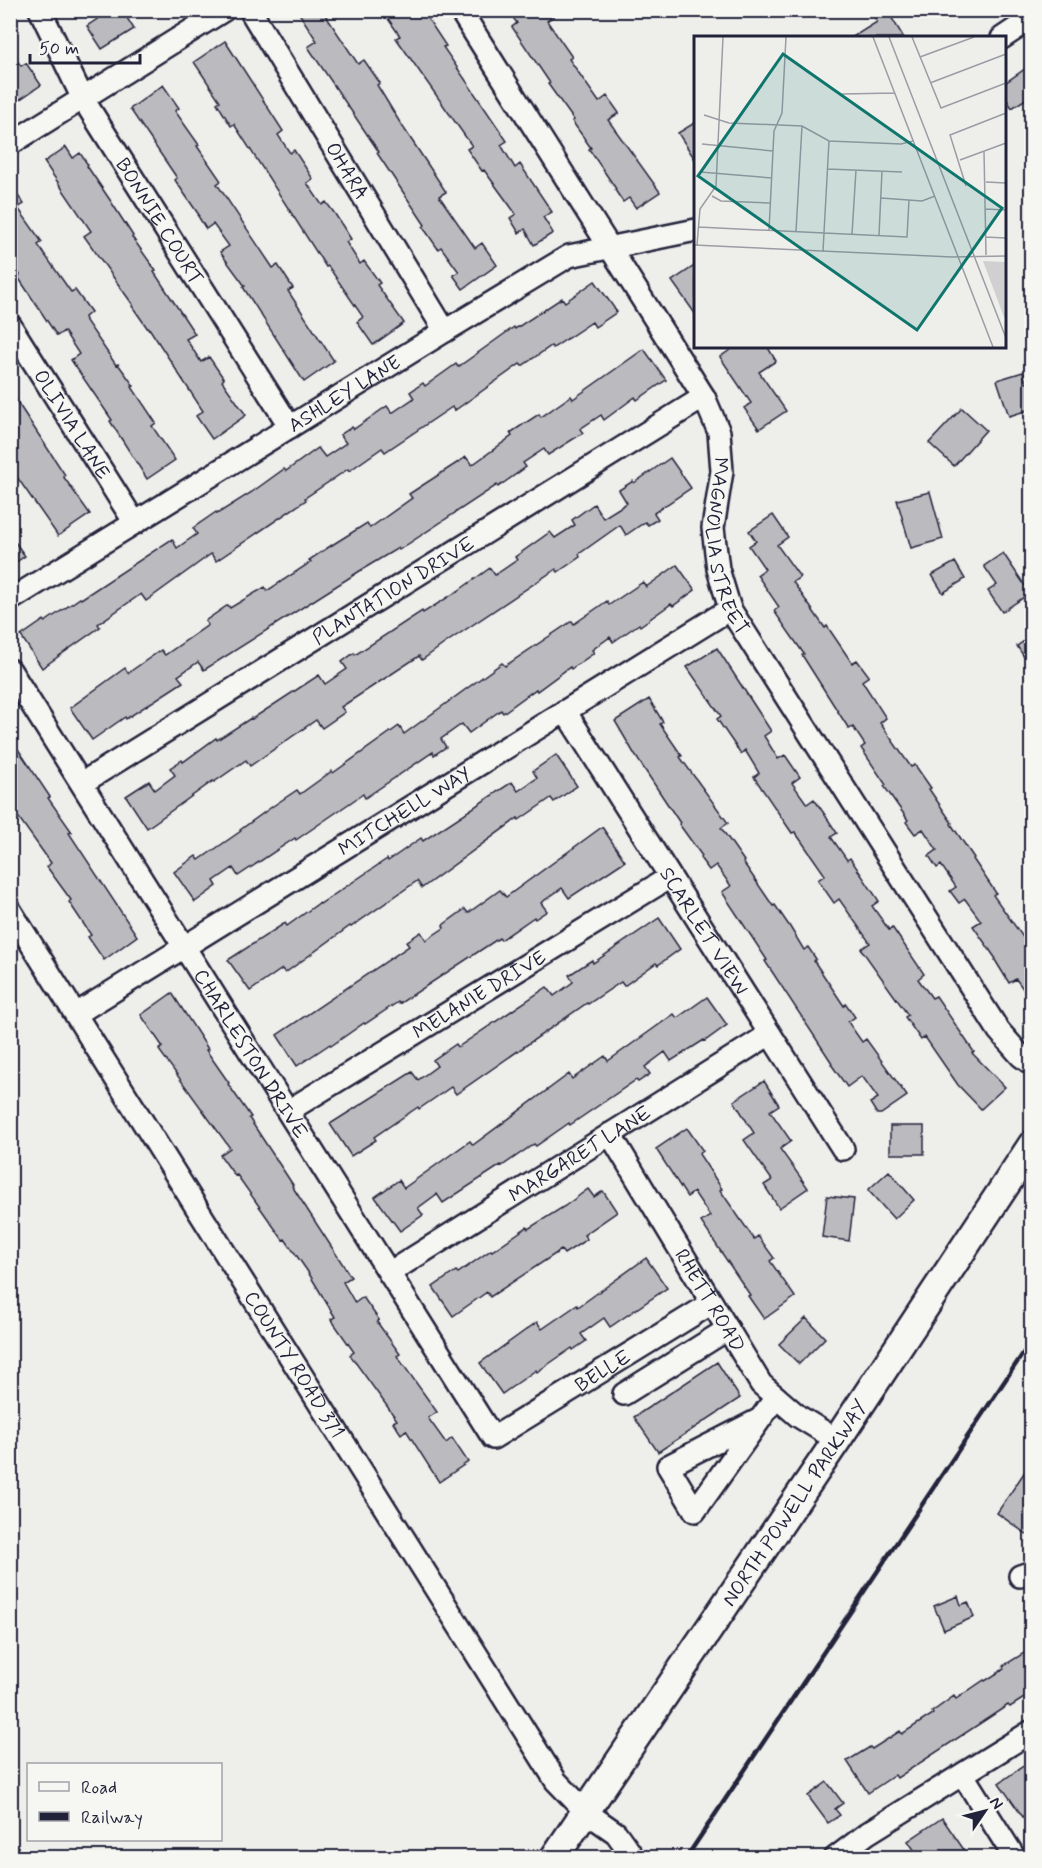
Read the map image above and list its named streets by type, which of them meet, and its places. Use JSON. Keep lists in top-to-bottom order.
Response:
{
  "streets": {
    "main road": ["NORTH POWELL PARKWAY"],
    "street": [
      "OHARA",
      "BONNIE COURT",
      "ASHLEY LANE",
      "OLIVIA LANE",
      "MAGNOLIA STREET",
      "PLANTATION DRIVE",
      "MITCHELL WAY",
      "SCARLET VIEW",
      "MELANIE DRIVE",
      "CHARLESTON DRIVE",
      "MARGARET LANE",
      "RHETT ROAD",
      "COUNTY ROAD 371",
      "BELLE"
    ]
  },
  "crossings": [
    ["OHARA", "ASHLEY LANE"],
    ["BONNIE COURT", "ASHLEY LANE"],
    ["ASHLEY LANE", "OLIVIA LANE"],
    ["ASHLEY LANE", "MAGNOLIA STREET"],
    ["MAGNOLIA STREET", "PLANTATION DRIVE"],
    ["MAGNOLIA STREET", "MITCHELL WAY"],
    ["PLANTATION DRIVE", "CHARLESTON DRIVE"],
    ["MITCHELL WAY", "SCARLET VIEW"],
    ["MITCHELL WAY", "CHARLESTON DRIVE"],
    ["MITCHELL WAY", "COUNTY ROAD 371"],
    ["SCARLET VIEW", "MELANIE DRIVE"],
    ["SCARLET VIEW", "MARGARET LANE"],
    ["MELANIE DRIVE", "CHARLESTON DRIVE"],
    ["CHARLESTON DRIVE", "MARGARET LANE"],
    ["CHARLESTON DRIVE", "BELLE"],
    ["MARGARET LANE", "RHETT ROAD"],
    ["RHETT ROAD", "BELLE"],
    ["RHETT ROAD", "NORTH POWELL PARKWAY"],
    ["COUNTY ROAD 371", "NORTH POWELL PARKWAY"]
  ],
  "legend": ["Road", "Railway"],
  "scale_bar": "50 m",
  "north": "top right"
}
